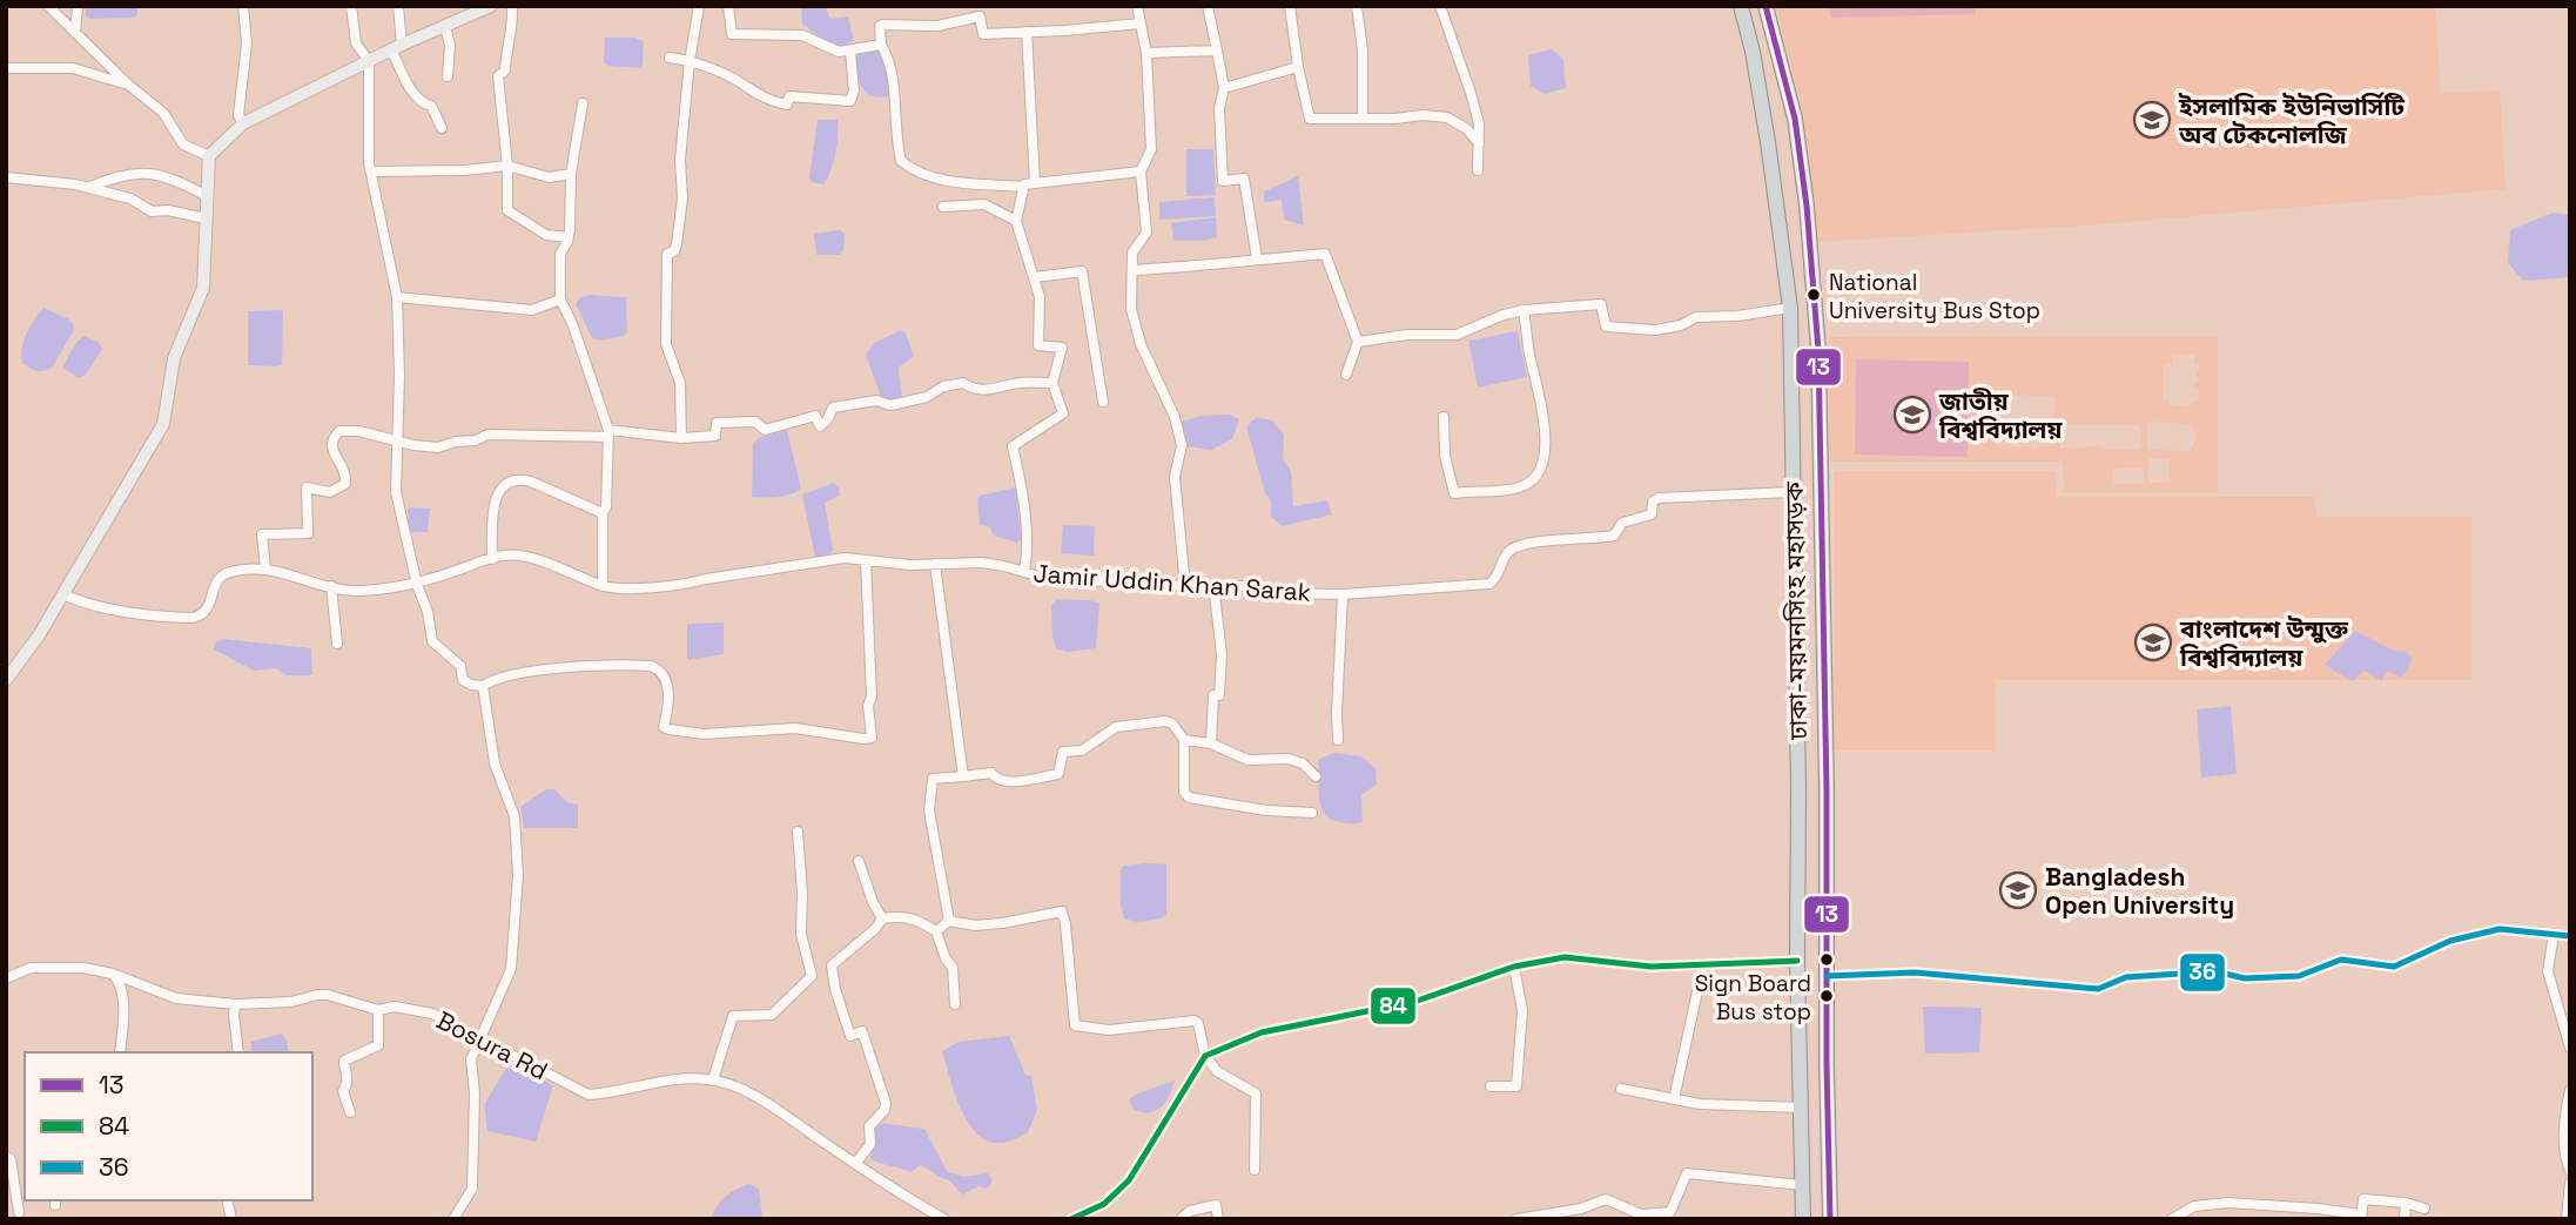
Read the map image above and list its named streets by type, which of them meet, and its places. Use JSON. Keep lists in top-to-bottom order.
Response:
{
  "streets": {
    "highway": ["ঢাকা-ময়মনসিংহ মহাসড়ক"],
    "street": ["Jamir Uddin Khan Sarak", "Bosura Rd"]
  },
  "crossings": [
    ["Jamir Uddin Khan Sarak", "ঢাকা-ময়মনসিংহ মহাসড়ক"]
  ],
  "places": {
    "school or university": [
      "ইসলামিক ইউনিভার্সিটি অব টেকনোলজি",
      "জাতীয় বিশ্ববিদ্যালয়",
      "বাংলাদেশ উন্মুক্ত বিশ্ববিদ্যালয়",
      "Bangladesh Open University"
    ],
    "other": ["National University Bus Stop", "Sign Board Bus stop"]
  },
  "lines": ["transit line 13", "transit line 36", "transit line 84"],
  "legend": ["13", "84", "36"]
}
